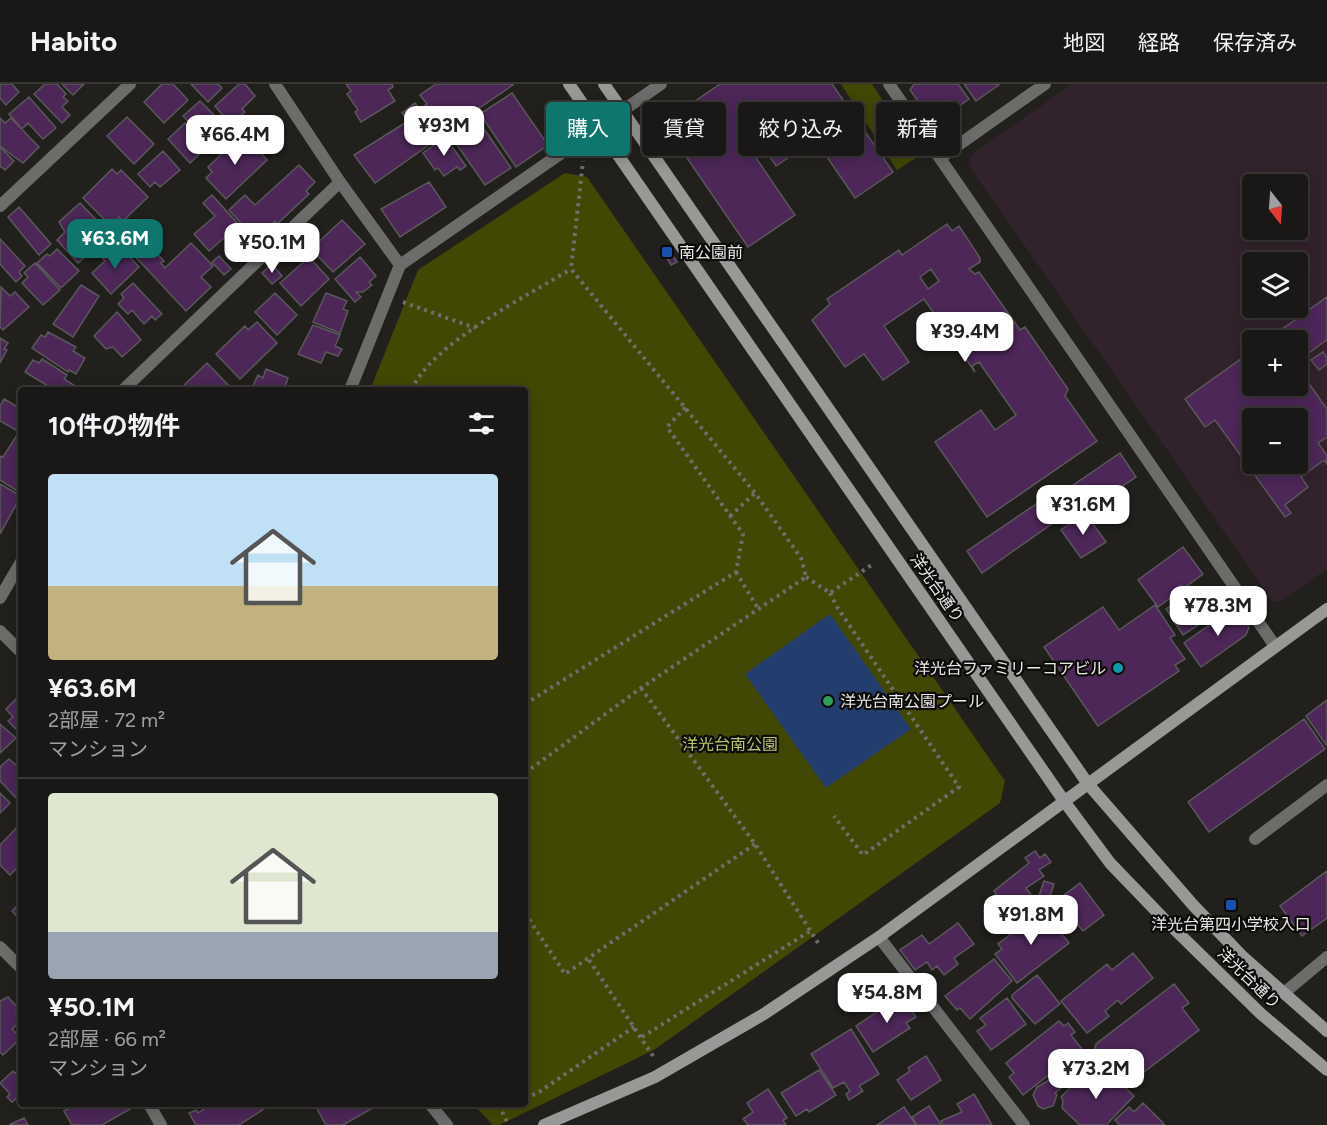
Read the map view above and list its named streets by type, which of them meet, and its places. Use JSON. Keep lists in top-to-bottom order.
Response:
{
  "streets": {
    "street": ["洋光台通り"]
  },
  "parks": ["洋光台南公園"],
  "places": {
    "transit": ["南公園前", "洋光台第四小学校入口"],
    "other": ["洋光台ファミリーコアビル", "洋光台南公園プール"]
  },
  "north": "bottom",
  "page": {
    "header": "Habito",
    "nav": ["地図", "経路", "保存済み"],
    "chip": [
      "購入",
      "賃貸",
      "絞り込み",
      "新着"
    ],
    "price": [
      "¥93M",
      "¥66.4M",
      "¥63.6M",
      "¥50.1M",
      "¥39.4M",
      "¥31.6M",
      "¥78.3M",
      "¥91.8M",
      "¥54.8M",
      "¥73.2M"
    ],
    "map_buttons": ["+", "−"],
    "heading": "10件の物件",
    "list": [
      {
        "name": "¥63.6M",
        "note": "2部屋 · 72 m² · マンション"
      },
      {
        "name": "¥50.1M",
        "note": "2部屋 · 66 m² · マンション"
      }
    ]
  }
}
